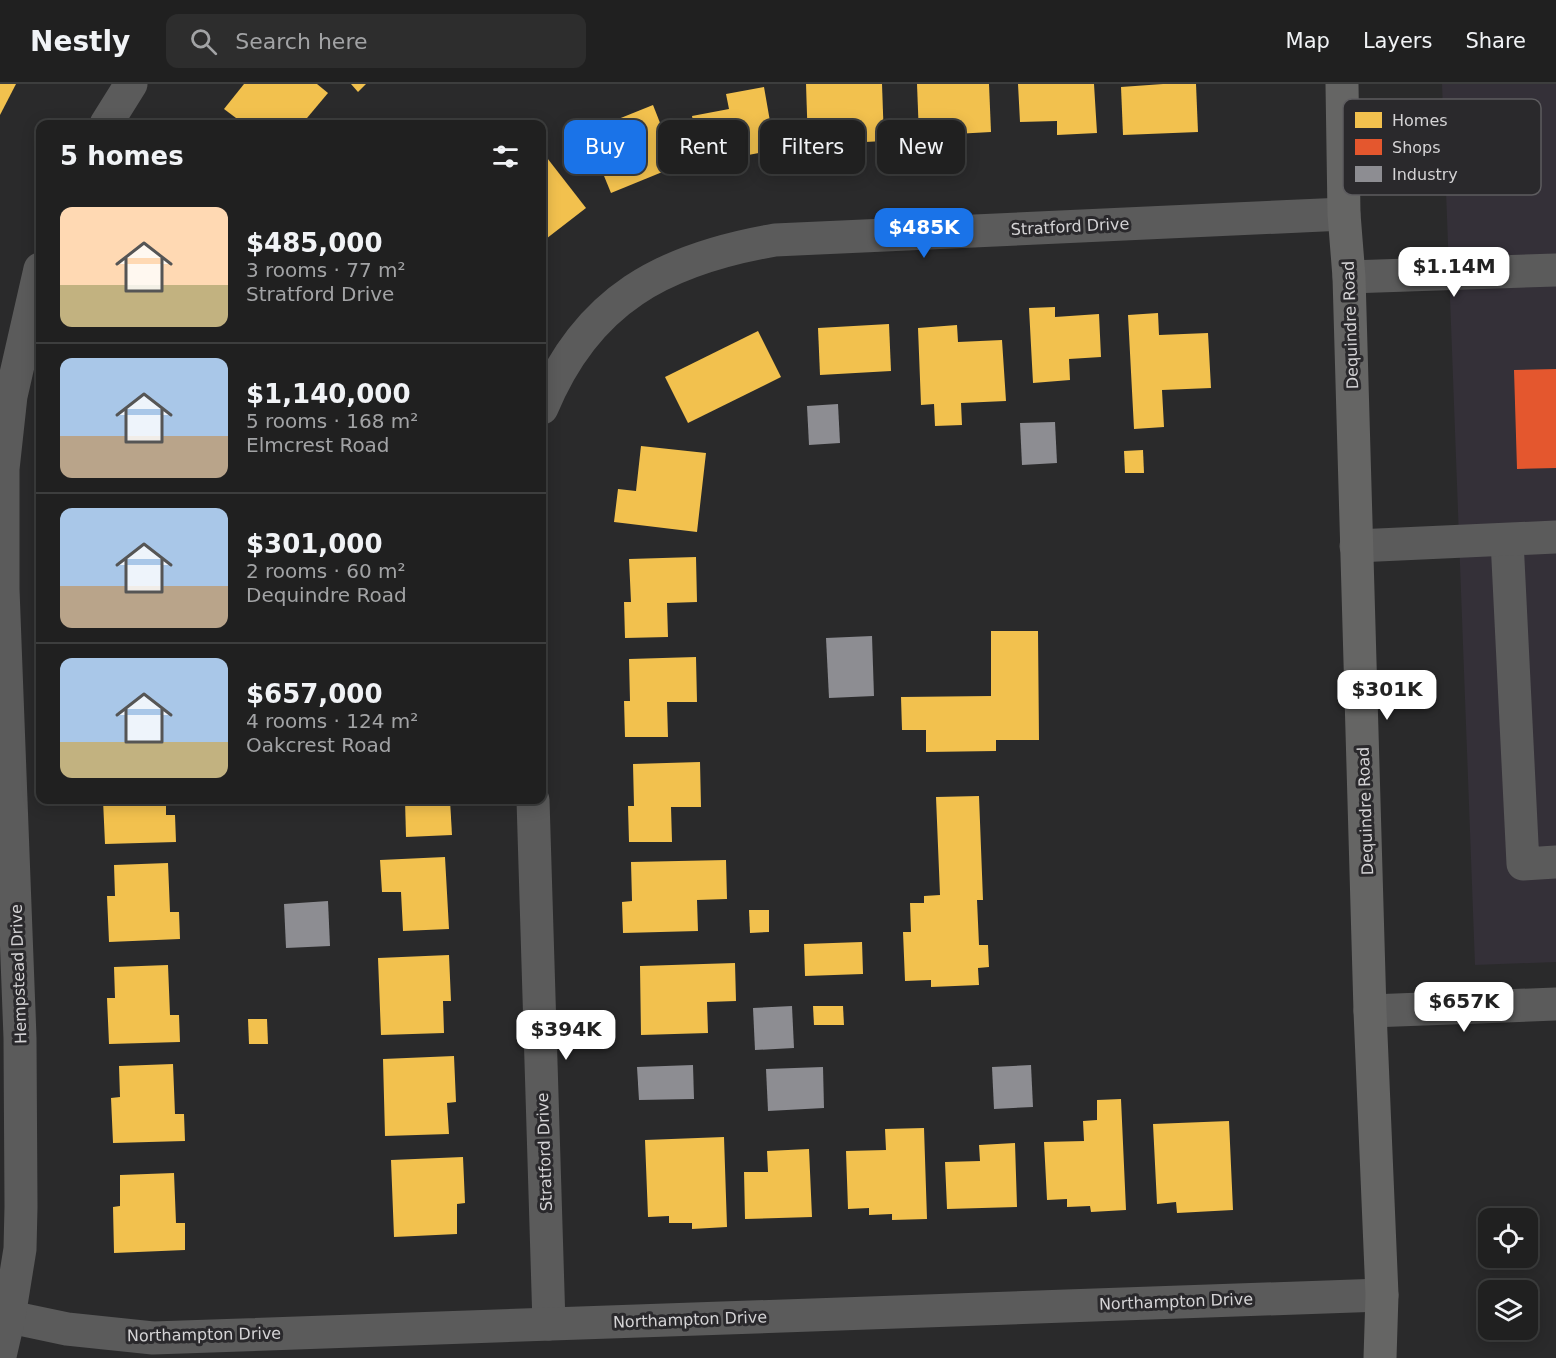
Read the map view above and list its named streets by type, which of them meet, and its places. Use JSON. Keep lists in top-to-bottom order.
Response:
{
  "streets": {
    "main road": ["Dequindre Road"],
    "street": ["Stratford Drive", "Hempstead Drive", "Northampton Drive"]
  },
  "crossings": [
    ["Stratford Drive", "Dequindre Road"],
    ["Stratford Drive", "Northampton Drive"],
    ["Dequindre Road", "Northampton Drive"],
    ["Hempstead Drive", "Northampton Drive"]
  ],
  "legend": ["Homes", "Shops", "Industry"],
  "page": {
    "header": "Nestly",
    "search": "Search here",
    "nav": ["Map", "Layers", "Share"],
    "chip": [
      "Buy",
      "Rent",
      "Filters",
      "New"
    ],
    "heading": "5 homes",
    "list": [
      {
        "name": "$485,000",
        "note": "3 rooms · 77 m² · Stratford Drive"
      },
      {
        "name": "$1,140,000",
        "note": "5 rooms · 168 m² · Elmcrest Road"
      },
      {
        "name": "$301,000",
        "note": "2 rooms · 60 m² · Dequindre Road"
      },
      {
        "name": "$657,000",
        "note": "4 rooms · 124 m² · Oakcrest Road"
      }
    ],
    "price": [
      "$485K",
      "$1.14M",
      "$301K",
      "$657K",
      "$394K"
    ]
  }
}
